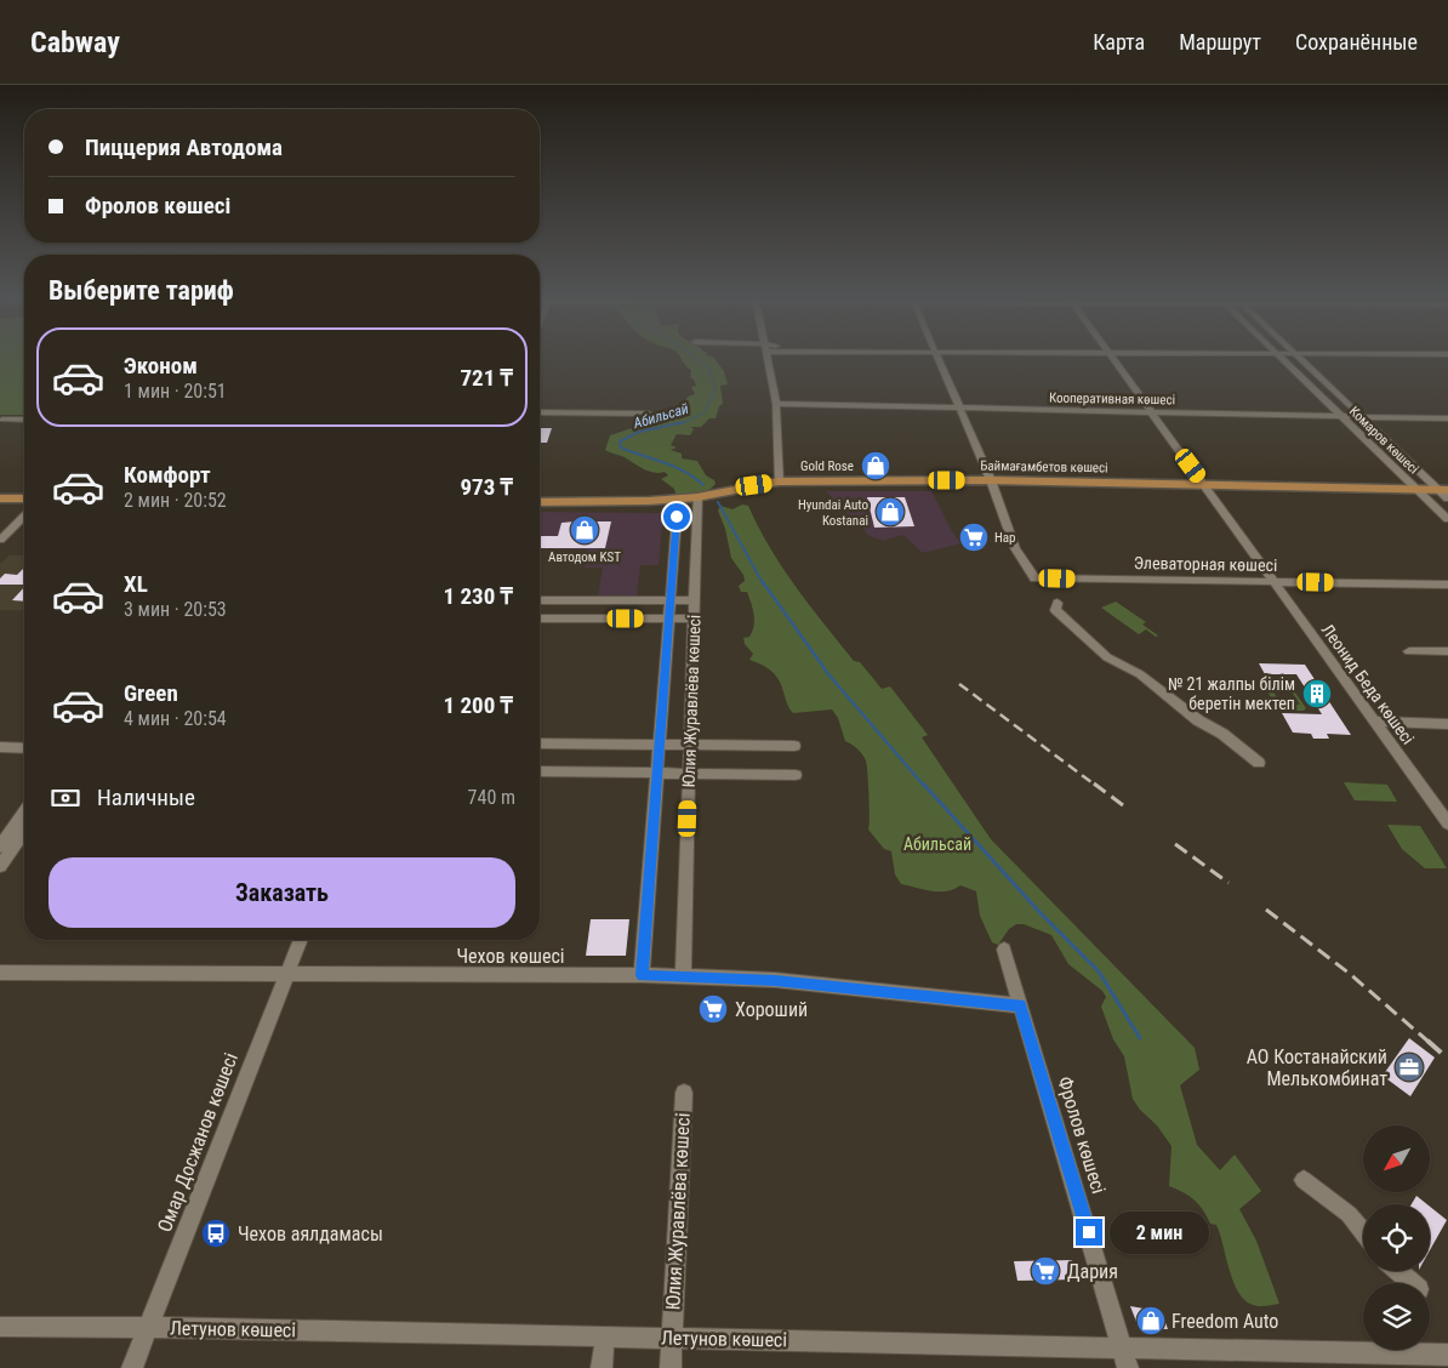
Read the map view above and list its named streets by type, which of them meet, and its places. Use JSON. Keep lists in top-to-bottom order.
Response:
{
  "streets": {
    "main road": ["Баймағамбетов көшесі"],
    "street": [
      "Кооперативная көшесі",
      "Комаров көшесі",
      "Элеваторная көшесі",
      "Леонид Беда көшесі",
      "Юлия Журавлёва көшесі",
      "Чехов көшесі",
      "Фролов көшесі",
      "Омар Досжанов көшесі",
      "Летунов көшесі"
    ]
  },
  "crossings": [
    ["Кооперативная көшесі", "Комаров көшесі"],
    ["Кооперативная көшесі", "Леонид Беда көшесі"],
    ["Комаров көшесі", "Баймағамбетов көшесі"],
    ["Баймағамбетов көшесі", "Элеваторная көшесі"],
    ["Баймағамбетов көшесі", "Леонид Беда көшесі"],
    ["Баймағамбетов көшесі", "Юлия Журавлёва көшесі"],
    ["Элеваторная көшесі", "Леонид Беда көшесі"],
    ["Юлия Журавлёва көшесі", "Чехов көшесі"],
    ["Юлия Журавлёва көшесі", "Летунов көшесі"],
    ["Чехов көшесі", "Фролов көшесі"],
    ["Чехов көшесі", "Омар Досжанов көшесі"],
    ["Фролов көшесі", "Летунов көшесі"],
    ["Омар Досжанов көшесі", "Летунов көшесі"]
  ],
  "water": ["Абильсай"],
  "parks": ["Абильсай"],
  "places": {
    "shop": [
      "Gold Rose",
      "Hyundai Auto Kostanai",
      "Автодом KST",
      "Freedom Auto"
    ],
    "supermarket": ["Нар", "Хороший", "Дария"],
    "building": ["№ 21 жалпы білім беретін мектеп"],
    "office": ["АО Костанайский Мелькомбинат"],
    "bus stop": ["Чехов аялдамасы"]
  },
  "north": "bottom left",
  "page": {
    "header": "Cabway",
    "nav": ["Карта", "Маршрут", "Сохранённые"],
    "banner": ["Пиццерия Автодома", "Фролов көшесі"],
    "heading": "Выберите тариф",
    "list": [
      {
        "name": "Эконом",
        "note": "1 мин · 20:51",
        "value": "721 ₸"
      },
      {
        "name": "Комфорт",
        "note": "2 мин · 20:52",
        "value": "973 ₸"
      },
      {
        "name": "XL",
        "note": "3 мин · 20:53",
        "value": "1 230 ₸"
      },
      {
        "name": "Green",
        "note": "4 мин · 20:54",
        "value": "1 200 ₸"
      }
    ],
    "pay": ["Наличные", "740 m"],
    "buttons": "Заказать",
    "bubble": "2 мин"
  }
}
